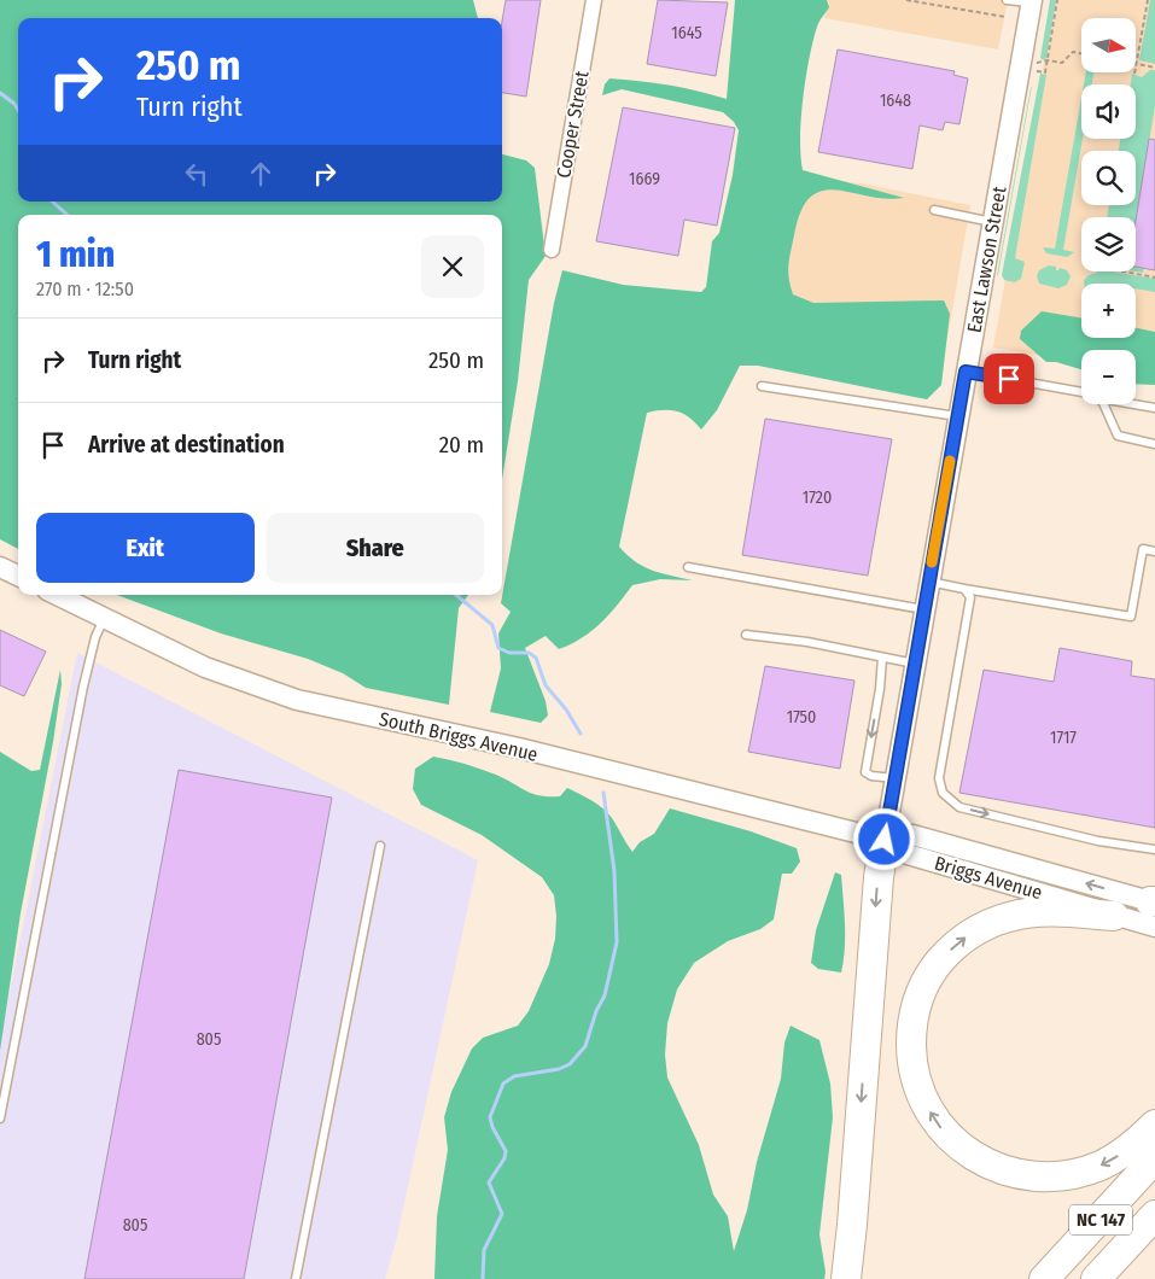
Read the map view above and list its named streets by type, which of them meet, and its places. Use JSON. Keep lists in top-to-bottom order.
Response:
{
  "streets": {
    "highway": ["NC 147"],
    "street": [
      "Cooper Street",
      "East Lawson Street",
      "South Briggs Avenue",
      "Briggs Avenue"
    ]
  },
  "crossings": [
    ["East Lawson Street", "South Briggs Avenue"],
    ["East Lawson Street", "Briggs Avenue"],
    ["South Briggs Avenue", "Briggs Avenue"]
  ],
  "house_numbers": [
    "1645",
    "1648",
    "1669",
    "1720",
    "1750",
    "1717",
    "805",
    "805"
  ],
  "north": "right",
  "page": {
    "map_buttons": ["+", "−"],
    "turn": ["250 m", "Turn right"],
    "heading": ["1 min", "270 m · 12:50"],
    "list": [
      {
        "name": "Turn right",
        "value": "250 m"
      },
      {
        "name": "Arrive at destination",
        "value": "20 m"
      }
    ],
    "buttons": ["Exit", "Share"]
  }
}
